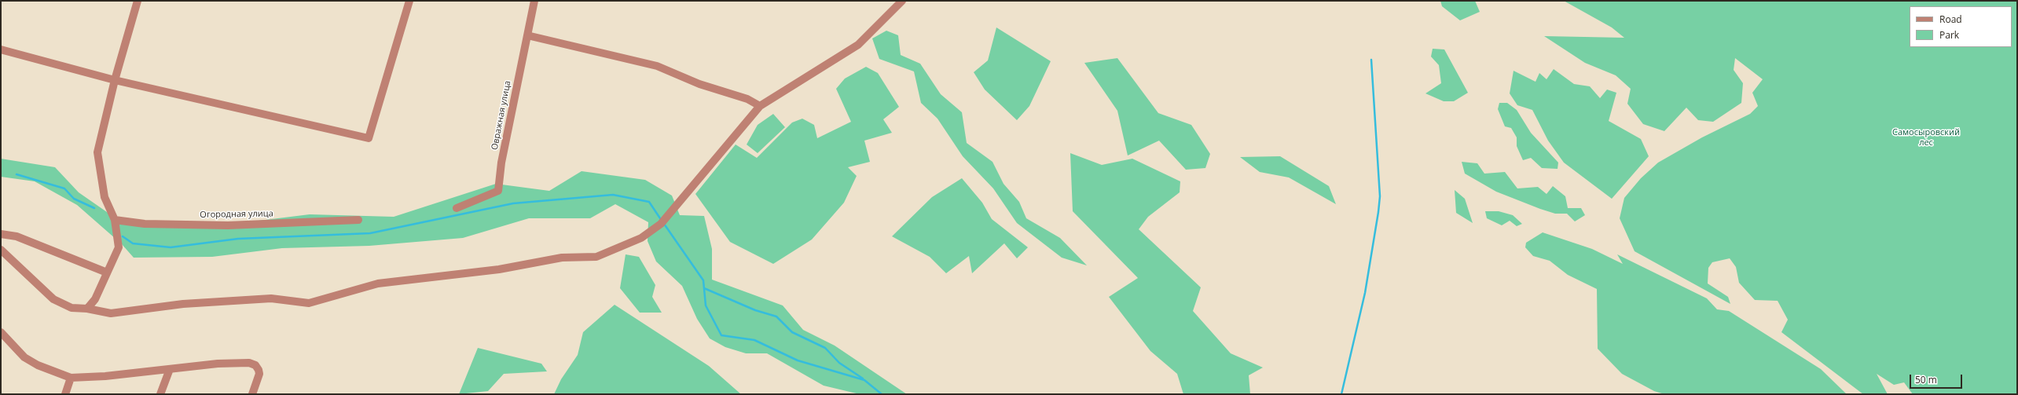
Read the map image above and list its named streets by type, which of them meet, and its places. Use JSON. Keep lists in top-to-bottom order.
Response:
{
  "streets": {
    "street": ["Овражная улица", "Огородная улица"]
  },
  "parks": ["Самосыровский лес"],
  "legend": ["Road", "Park"],
  "scale_bar": "50 m"
}
